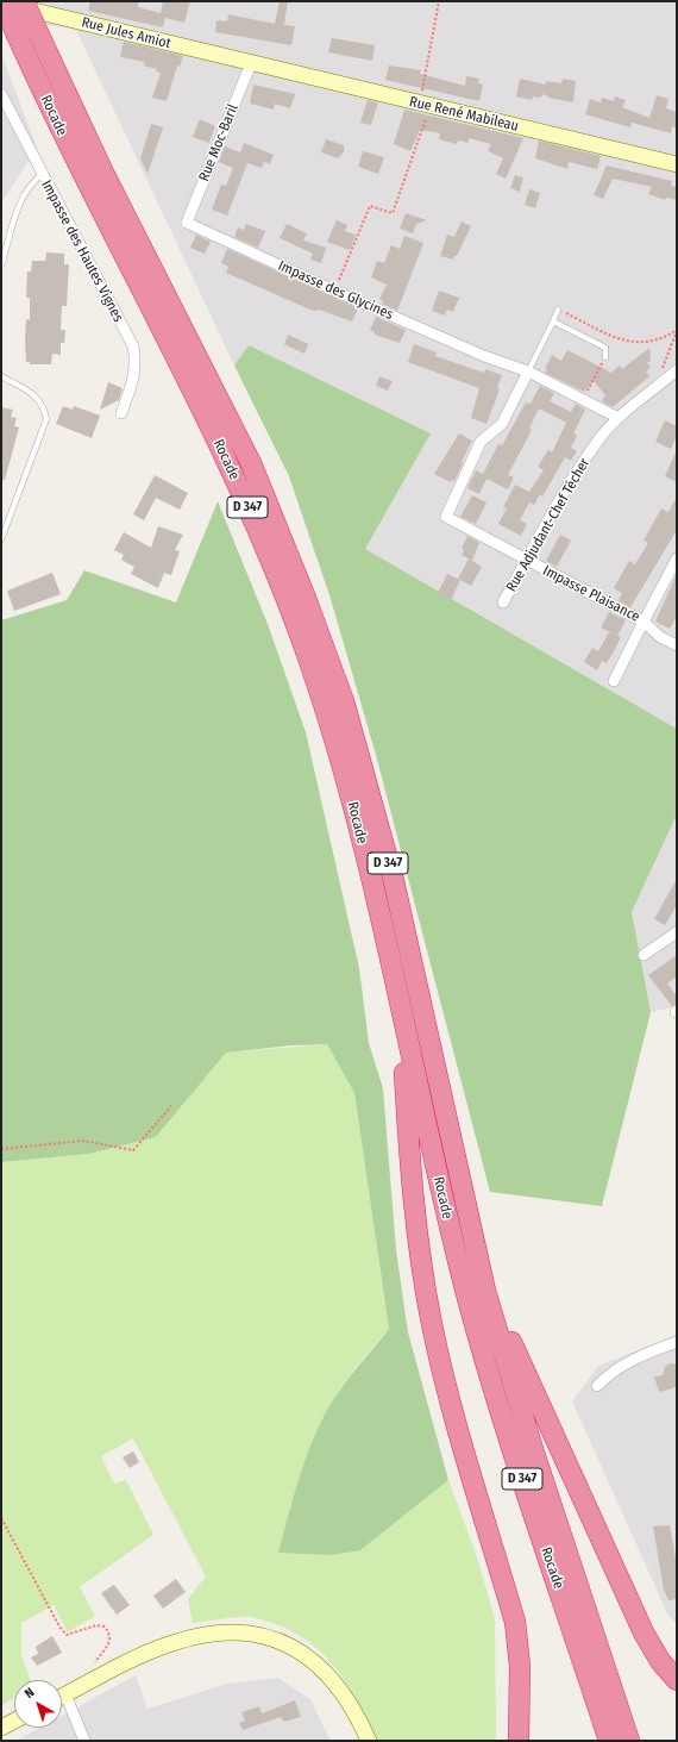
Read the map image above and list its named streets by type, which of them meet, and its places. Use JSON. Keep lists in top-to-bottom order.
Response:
{
  "streets": {
    "highway": ["Rocade", "D 347"],
    "main road": ["Rue Jules Amiot", "Rue René Mabileau"],
    "street": [
      "Rue Moc-Baril",
      "Impasse des Hautes Vignes",
      "Impasse des Glycines",
      "Rue Adjudant-Chef Técher",
      "Impasse Plaisance"
    ]
  },
  "crossings": [
    ["Rue Jules Amiot", "Rue René Mabileau"],
    ["Rue Jules Amiot", "Rocade"],
    ["Rue Jules Amiot", "Rue Moc-Baril"],
    ["Rue René Mabileau", "Rue Moc-Baril"],
    ["Rue Moc-Baril", "Impasse des Glycines"],
    ["Impasse des Glycines", "Rue Adjudant-Chef Técher"],
    ["Impasse des Glycines", "Impasse Plaisance"],
    ["Rue Adjudant-Chef Técher", "Impasse Plaisance"]
  ],
  "north": "top left"
}
